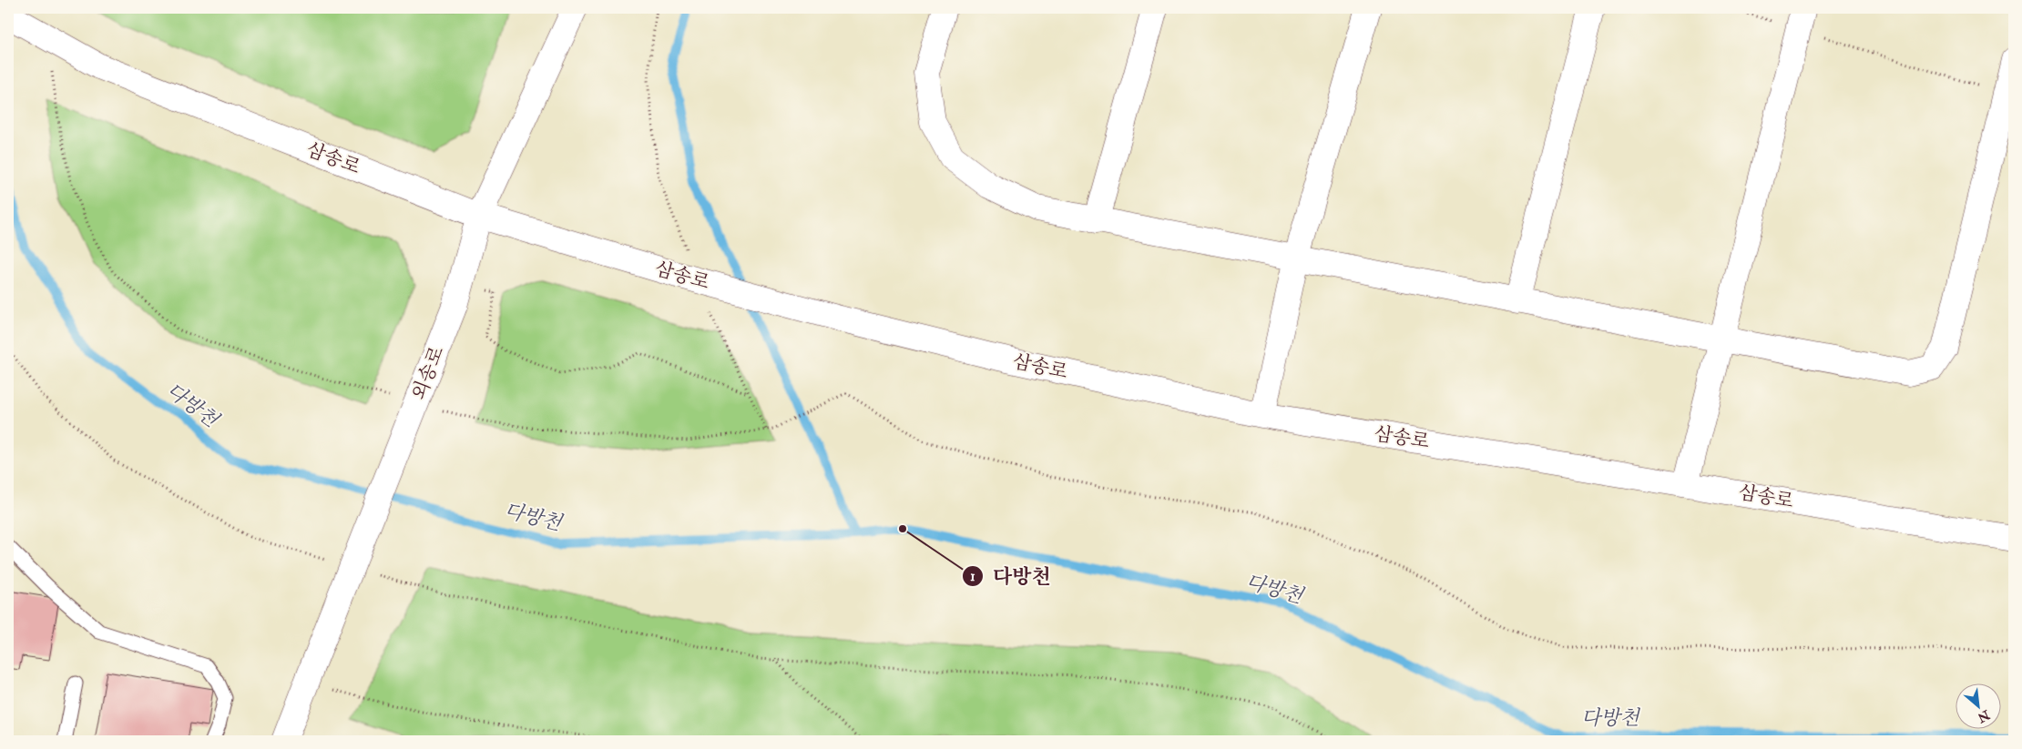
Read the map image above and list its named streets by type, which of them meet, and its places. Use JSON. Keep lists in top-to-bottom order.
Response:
{
  "streets": {
    "street": ["삼송로", "외송로"]
  },
  "crossings": [
    ["삼송로", "외송로"]
  ],
  "water": ["다방천"],
  "places": ["다방천"],
  "north": "bottom right"
}
